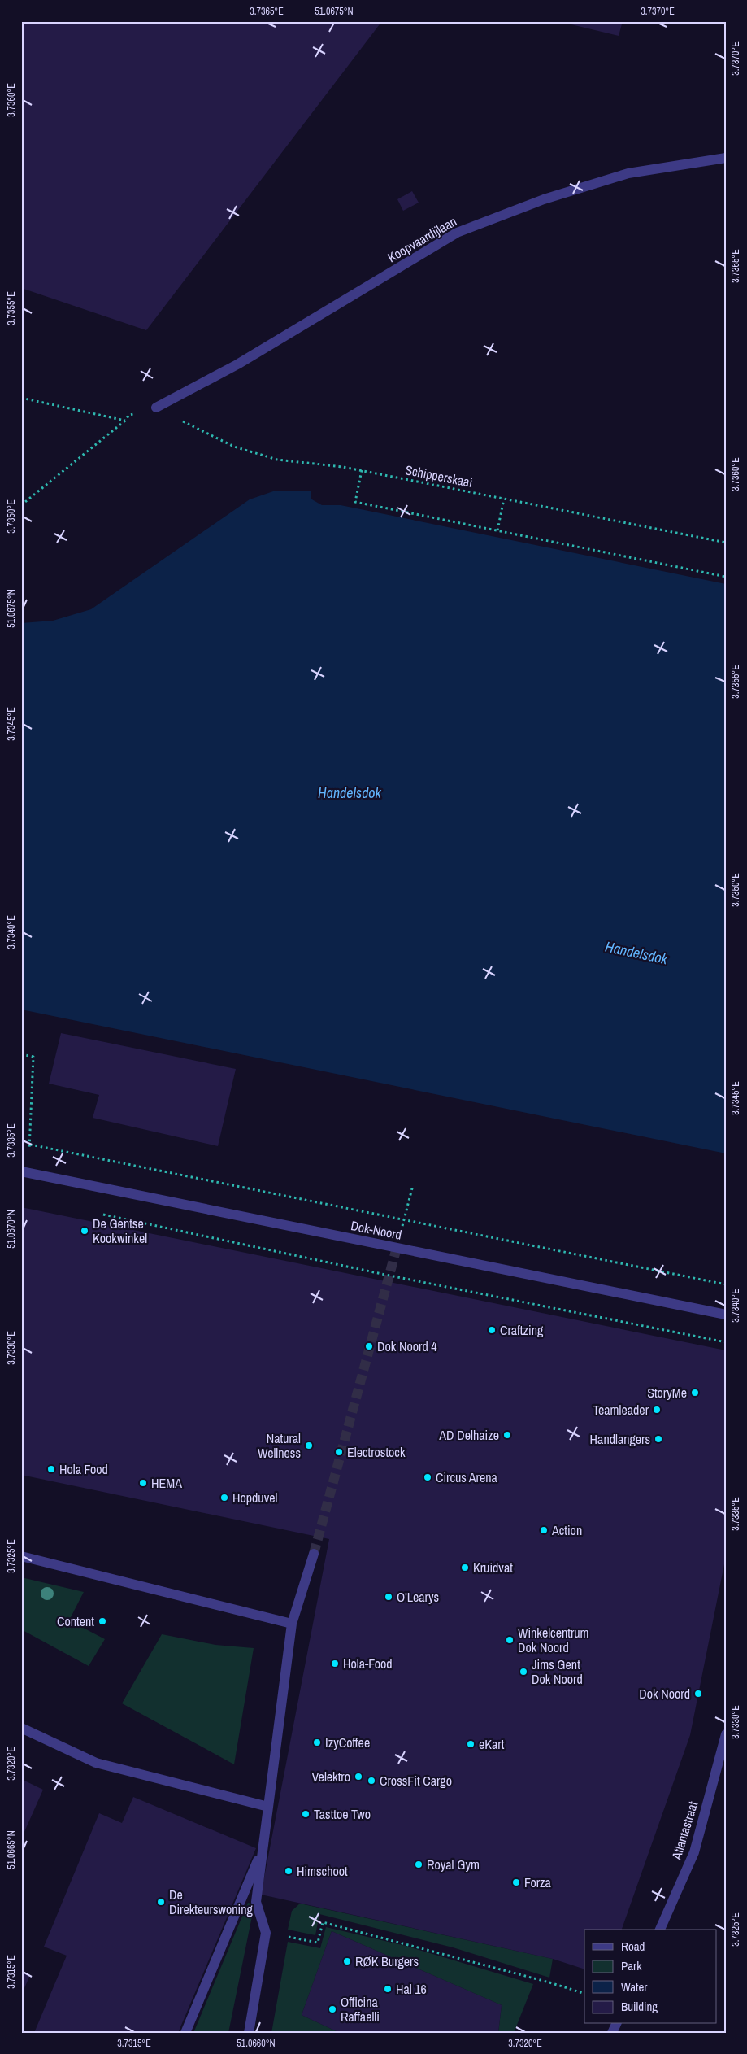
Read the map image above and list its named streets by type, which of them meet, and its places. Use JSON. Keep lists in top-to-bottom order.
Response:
{
  "streets": {
    "street": ["Koopvaardijlaan", "Dok-Noord", "Atlantastraat"],
    "path": ["Schipperskaai"]
  },
  "crossings": [
    ["Koopvaardijlaan", "Schipperskaai"]
  ],
  "water": ["Handelsdok"],
  "places": [
    "De Gentse Kookwinkel",
    "Craftzing",
    "Dok Noord 4",
    "StoryMe",
    "Teamleader",
    "AD Delhaize",
    "Handlangers",
    "Natural Wellness",
    "Electrostock",
    "Hola Food",
    "Circus Arena",
    "HEMA",
    "Hopduvel",
    "Action",
    "Kruidvat",
    "O'Learys",
    "Content",
    "Winkelcentrum Dok Noord",
    "Hola-Food",
    "Jims Gent Dok Noord",
    "Dok Noord",
    "IzyCoffee",
    "eKart",
    "Velektro",
    "CrossFit Cargo",
    "Tasttoe Two",
    "Royal Gym",
    "Himschoot",
    "Forza",
    "De Direkteurswoning",
    "RØK Burgers",
    "Hal 16",
    "Officina Raffaelli"
  ],
  "legend": [
    "Road",
    "Park",
    "Water",
    "Building"
  ],
  "coordinates": [
    "3.7365°E",
    "51.0675°N",
    "3.7370°E",
    "3.7360°E",
    "3.7355°E",
    "3.7350°E",
    "3.7345°E",
    "3.7340°E",
    "3.7335°E",
    "51.0670°N",
    "3.7330°E",
    "3.7325°E",
    "3.7320°E",
    "51.0665°N",
    "3.7315°E",
    "51.0660°N"
  ]
}
